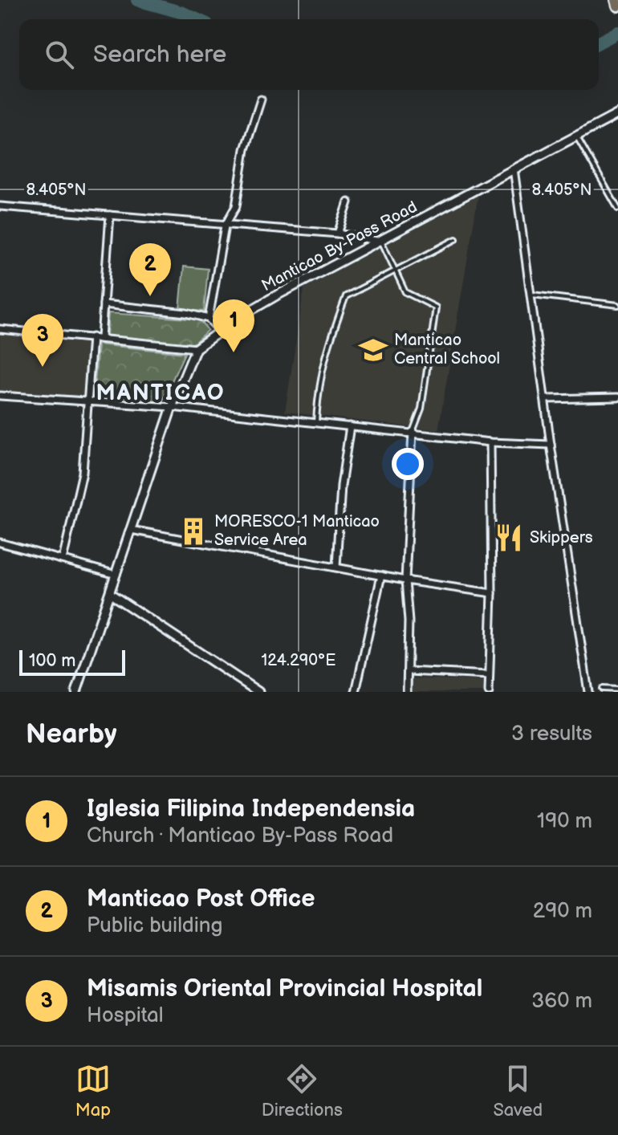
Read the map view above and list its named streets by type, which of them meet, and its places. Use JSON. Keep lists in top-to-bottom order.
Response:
{
  "streets": {
    "street": ["Manticao By-Pass Road"]
  },
  "districts": ["MANTICAO"],
  "places": {
    "school or university": ["Manticao Central School"],
    "building": ["MORESCO-1 Manticao Service Area"],
    "restaurant": ["Skippers"]
  },
  "scale_bar": "100 m",
  "page": {
    "search": "Search here",
    "pins": ["2", "1", "3"],
    "scale": "100 m",
    "heading": ["Nearby", "3 results"],
    "list": [
      {
        "mark": "1",
        "name": "Iglesia Filipina Independensia",
        "note": "Church · Manticao By-Pass Road",
        "value": "190 m"
      },
      {
        "mark": "2",
        "name": "Manticao Post Office",
        "note": "Public building",
        "value": "290 m"
      },
      {
        "mark": "3",
        "name": "Misamis Oriental Provincial Hospital",
        "note": "Hospital",
        "value": "360 m"
      }
    ],
    "nav": ["Map", "Directions", "Saved"]
  },
  "coordinates": ["8.405°N", "124.290°E"]
}
